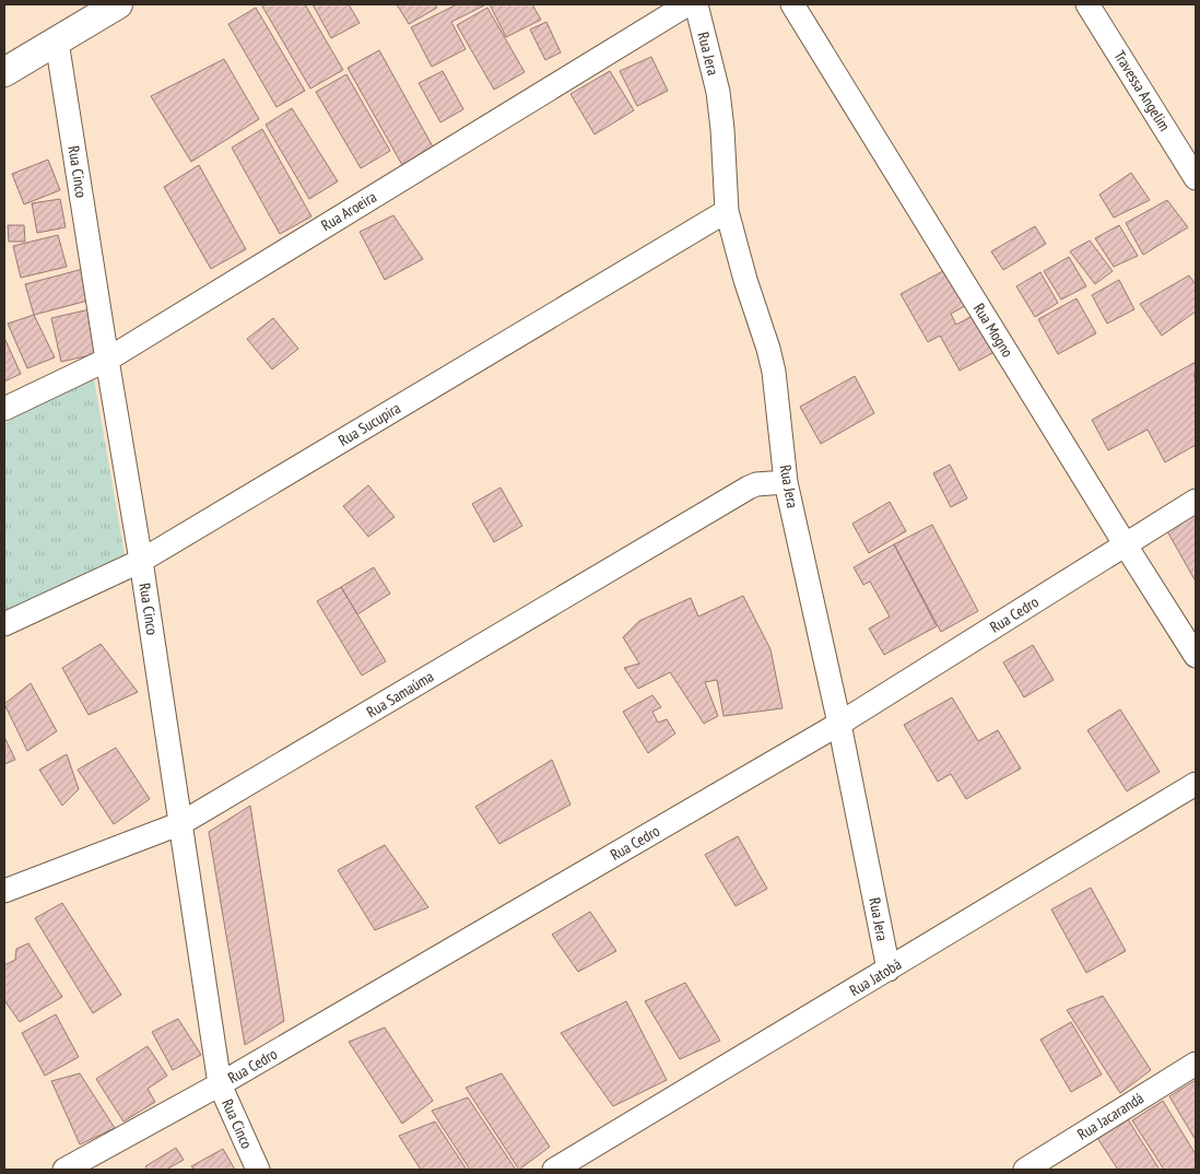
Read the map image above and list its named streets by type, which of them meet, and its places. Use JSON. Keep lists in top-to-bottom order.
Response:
{
  "streets": {
    "street": [
      "Rua Jera",
      "Travessa Angelim",
      "Rua Cinco",
      "Rua Aroeira",
      "Rua Mogno",
      "Rua Sucupira",
      "Rua Cedro",
      "Rua Samaúma",
      "Rua Jatobá",
      "Rua Jacarandá"
    ]
  },
  "crossings": [
    ["Rua Jera", "Rua Sucupira"],
    ["Rua Jera", "Rua Cedro"],
    ["Rua Jera", "Rua Samaúma"],
    ["Rua Jera", "Rua Jatobá"],
    ["Rua Cinco", "Rua Aroeira"],
    ["Rua Cinco", "Rua Sucupira"],
    ["Rua Cinco", "Rua Cedro"],
    ["Rua Cinco", "Rua Samaúma"],
    ["Rua Mogno", "Rua Cedro"]
  ]
}
